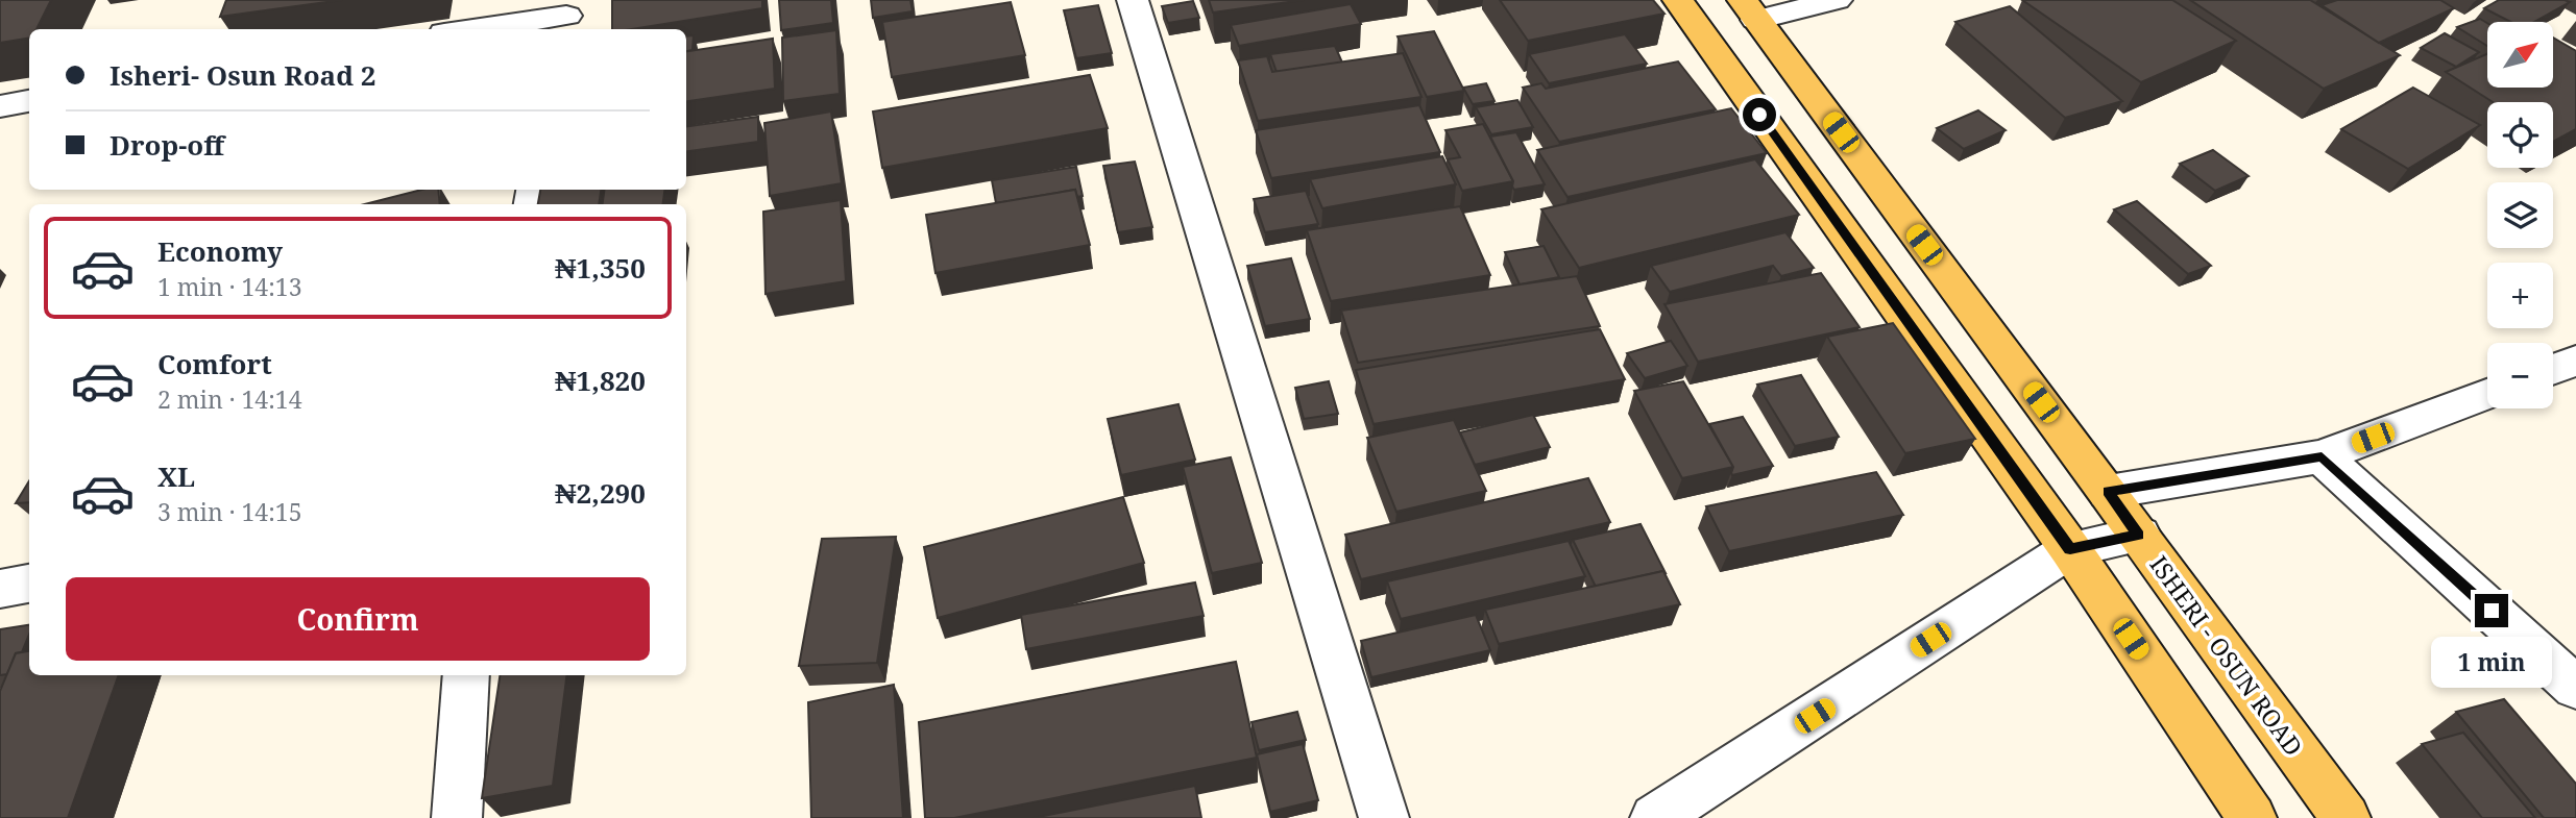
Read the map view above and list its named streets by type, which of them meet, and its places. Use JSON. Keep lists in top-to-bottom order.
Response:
{
  "streets": {
    "main road": ["ISHERI - OSUN ROAD"]
  },
  "north": "top right",
  "page": {
    "map_buttons": ["+", "−"],
    "banner": ["Isheri- Osun Road 2", "Drop-off"],
    "list": [
      {
        "name": "Economy",
        "note": "1 min · 14:13",
        "value": "₦1,350"
      },
      {
        "name": "Comfort",
        "note": "2 min · 14:14",
        "value": "₦1,820"
      },
      {
        "name": "XL",
        "note": "3 min · 14:15",
        "value": "₦2,290"
      }
    ],
    "buttons": "Confirm",
    "bubble": "1 min"
  }
}
